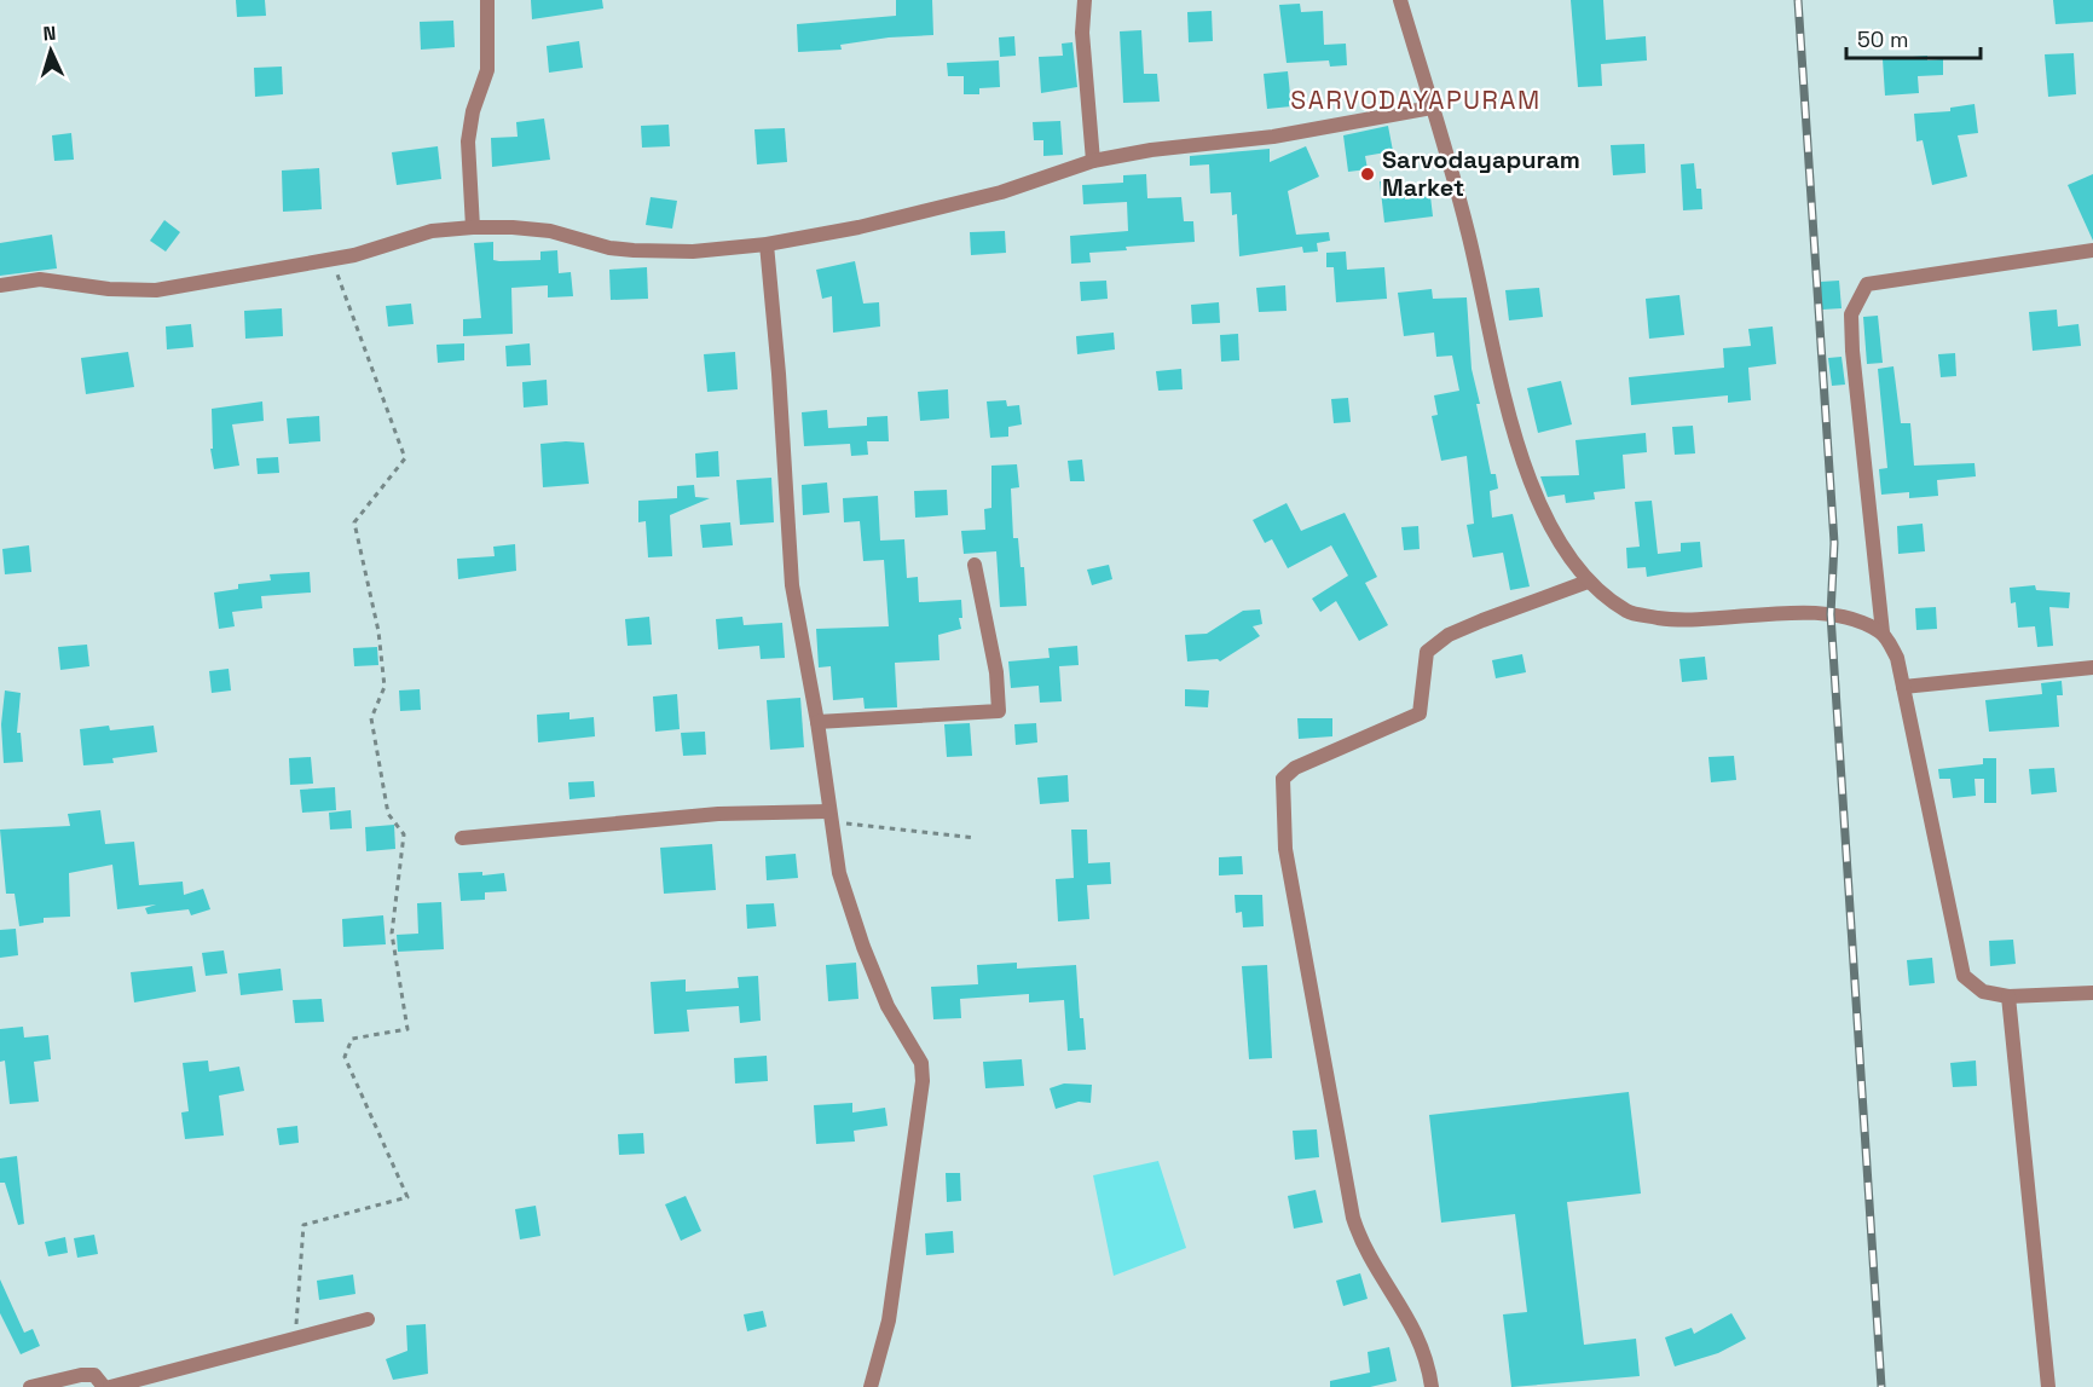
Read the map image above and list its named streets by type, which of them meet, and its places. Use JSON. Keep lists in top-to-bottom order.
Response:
{
  "districts": ["SARVODAYAPURAM"],
  "places": ["Sarvodayapuram Market"],
  "scale_bar": "50 m",
  "north": "top"
}
